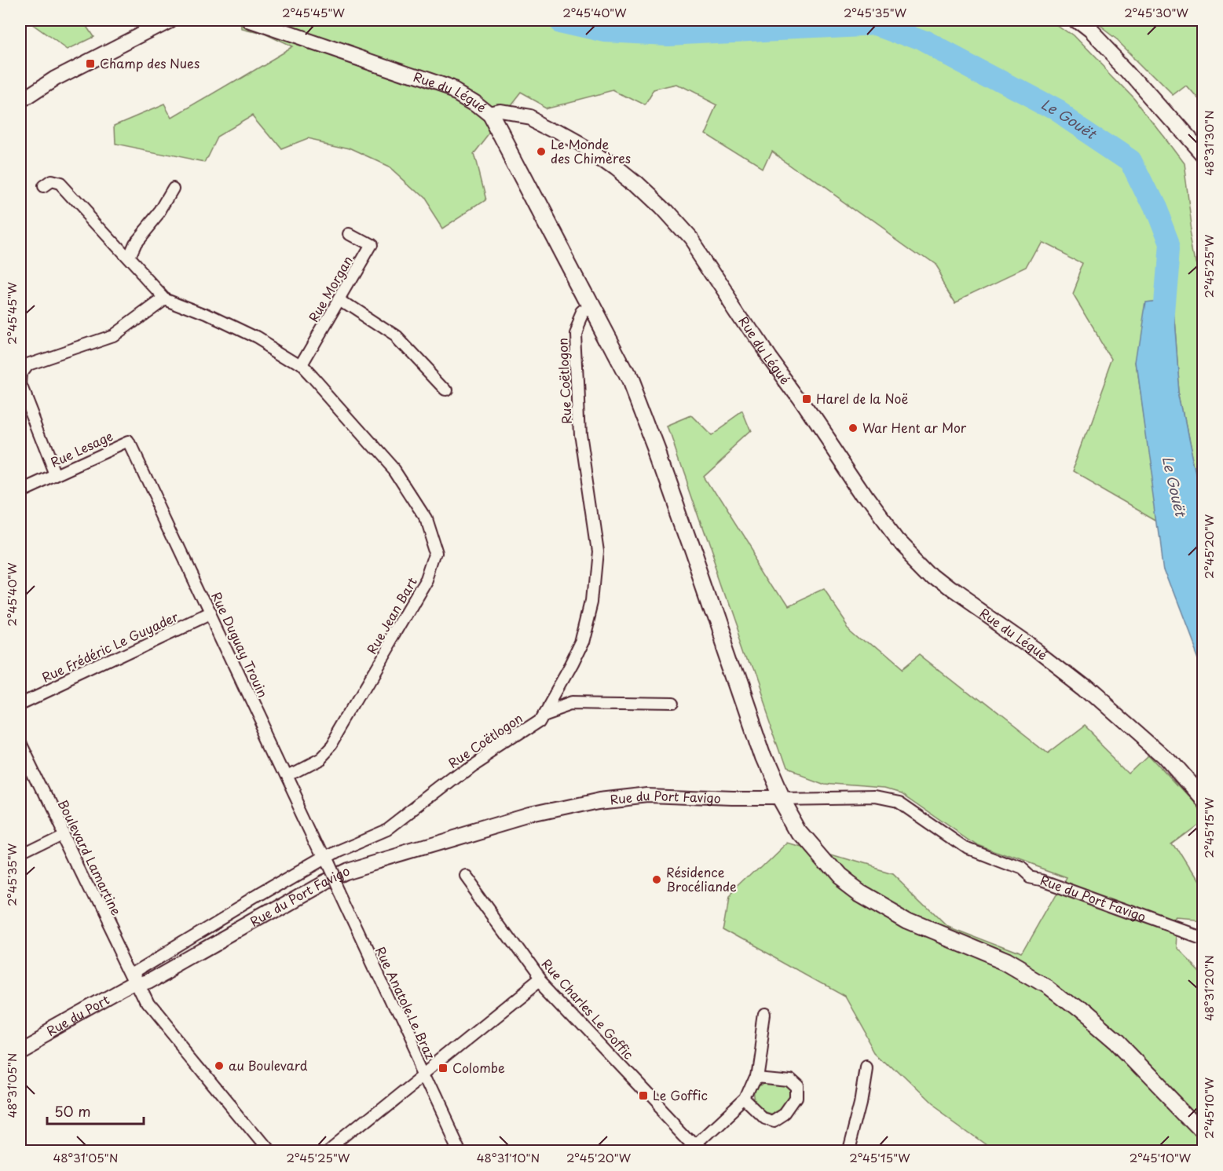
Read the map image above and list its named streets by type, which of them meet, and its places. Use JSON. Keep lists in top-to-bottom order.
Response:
{
  "streets": {
    "street": [
      "Rue du Légué",
      "Rue Morgan",
      "Rue Coëtlogon",
      "Rue Lesage",
      "Rue Jean Bart",
      "Rue Duguay Trouin",
      "Rue Frédéric Le Guyader",
      "Rue du Port Favigo",
      "Boulevard Lamartine",
      "Rue Anatole Le Braz",
      "Rue Charles Le Goffic",
      "Rue du Port"
    ]
  },
  "crossings": [
    ["Rue Morgan", "Rue Jean Bart"],
    ["Rue Coëtlogon", "Rue Duguay Trouin"],
    ["Rue Coëtlogon", "Rue du Port Favigo"],
    ["Rue Coëtlogon", "Boulevard Lamartine"],
    ["Rue Coëtlogon", "Rue Anatole Le Braz"],
    ["Rue Coëtlogon", "Rue du Port"],
    ["Rue Lesage", "Rue Duguay Trouin"],
    ["Rue Jean Bart", "Rue Duguay Trouin"],
    ["Rue Duguay Trouin", "Rue Frédéric Le Guyader"],
    ["Rue Duguay Trouin", "Rue Anatole Le Braz"],
    ["Rue du Port Favigo", "Boulevard Lamartine"],
    ["Rue du Port Favigo", "Rue du Port"],
    ["Boulevard Lamartine", "Rue du Port"]
  ],
  "water": ["Le Gouët"],
  "places": {
    "transit": [
      "Champ des Nues",
      "Harel de la Noë",
      "Colombe",
      "Le Goffic"
    ],
    "other": [
      "Le Monde des Chimères",
      "War Hent ar Mor",
      "Résidence Brocéliande",
      "au Boulevard"
    ]
  },
  "scale_bar": "50 m",
  "coordinates": [
    "2°45'45\"W",
    "2°45'40\"W",
    "2°45'35\"W",
    "2°45'30\"W",
    "48°31'30\"N",
    "2°45'25\"W",
    "2°45'20\"W",
    "2°45'15\"W",
    "48°31'20\"N",
    "48°31'05\"N",
    "2°45'10\"W",
    "48°31'10\"N"
  ]
}
